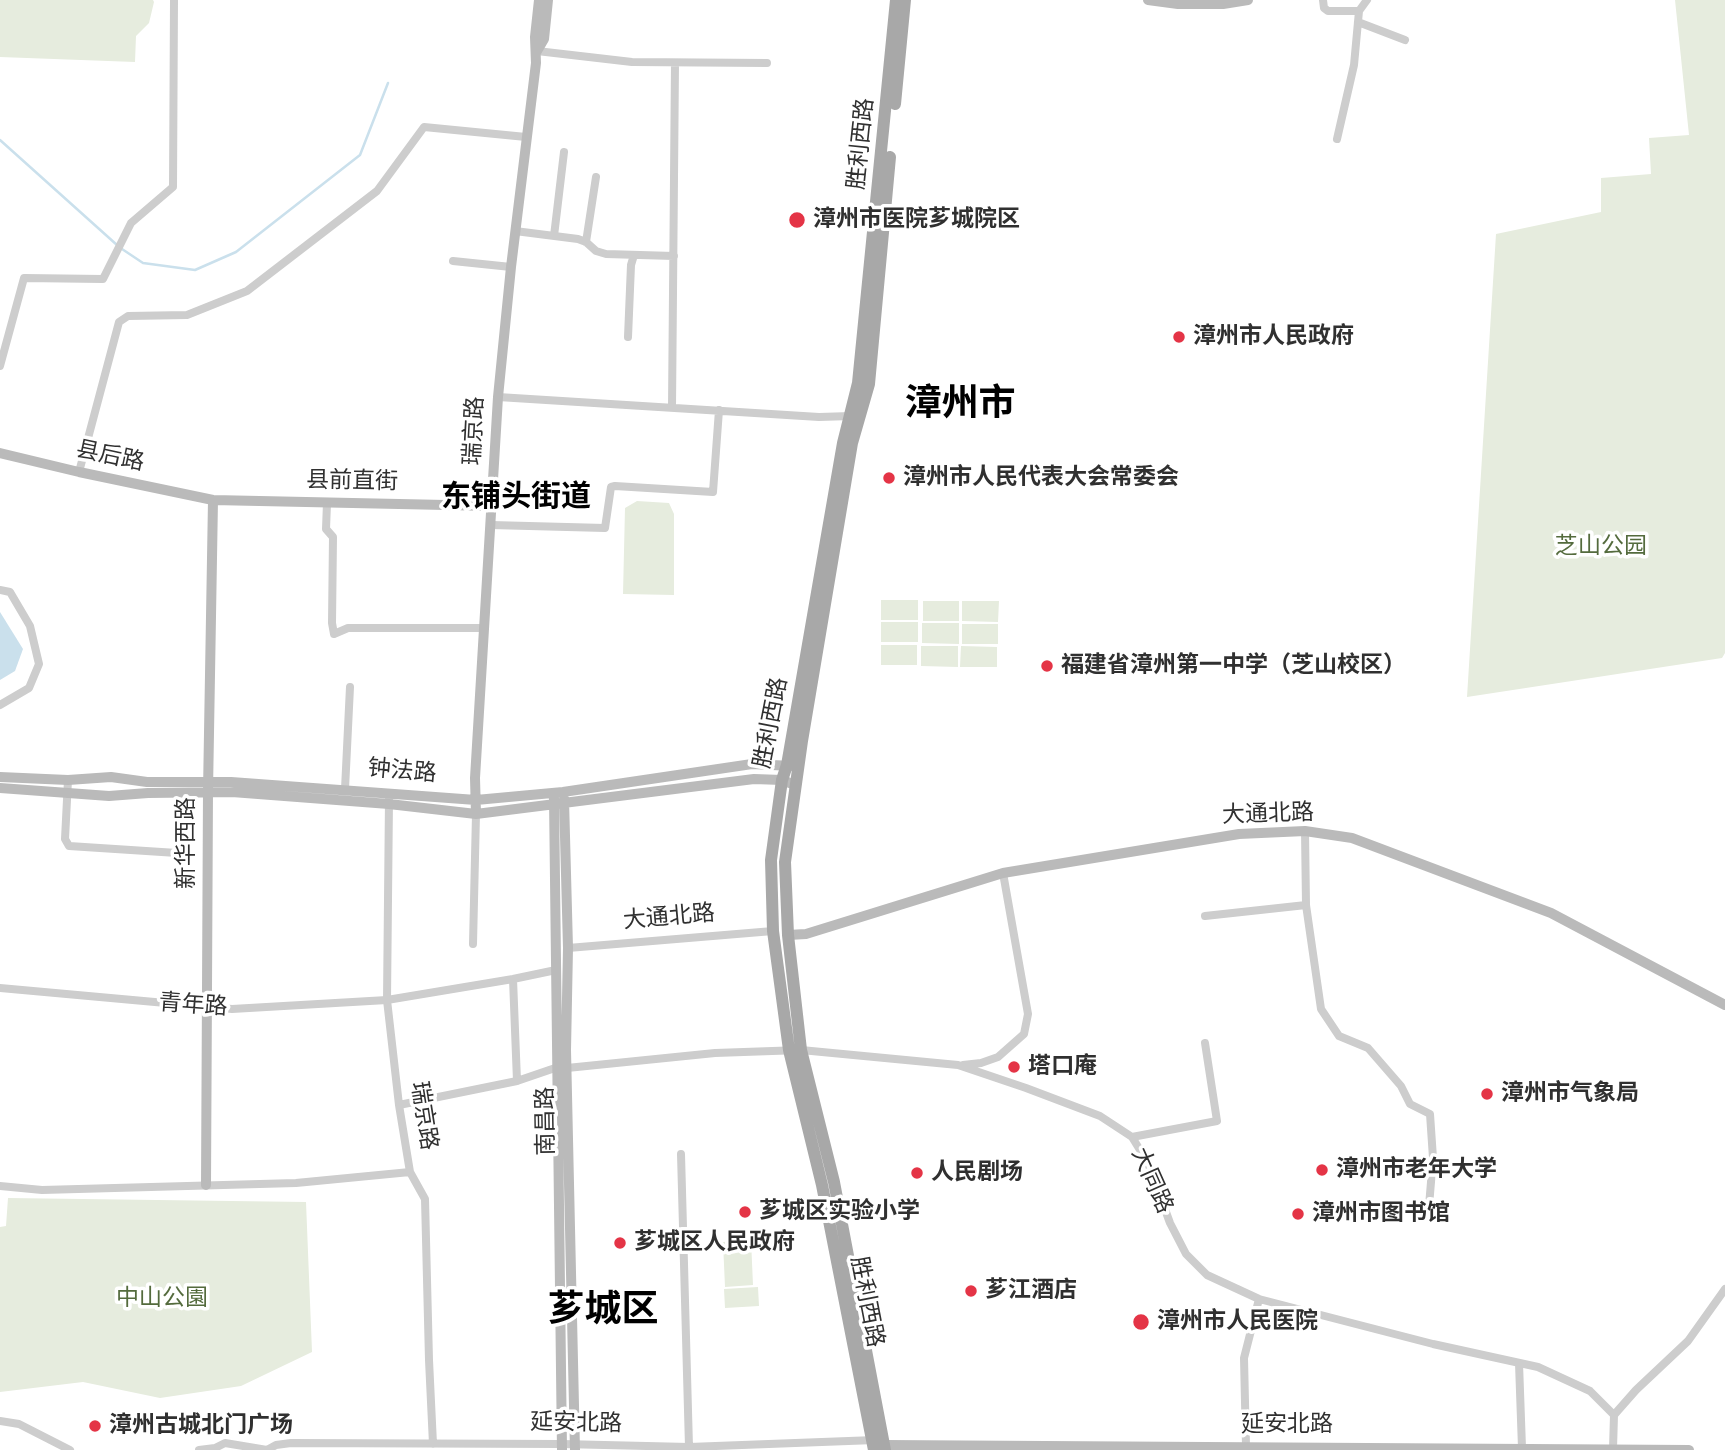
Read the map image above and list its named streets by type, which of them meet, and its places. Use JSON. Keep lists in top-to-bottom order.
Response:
{
  "streets": {
    "main road": ["胜利西路"],
    "street": [
      "瑞京路",
      "县后路",
      "县前直街",
      "钟法路",
      "大通北路",
      "新华西路",
      "青年路",
      "南昌路",
      "大同路",
      "延安北路"
    ]
  },
  "crossings": [
    ["胜利西路", "钟法路"],
    ["胜利西路", "大通北路"],
    ["胜利西路", "大同路"],
    ["胜利西路", "延安北路"],
    ["瑞京路", "县前直街"],
    ["瑞京路", "钟法路"],
    ["瑞京路", "青年路"],
    ["瑞京路", "大同路"],
    ["瑞京路", "延安北路"],
    ["县后路", "县前直街"],
    ["县后路", "新华西路"],
    ["县前直街", "新华西路"],
    ["钟法路", "新华西路"],
    ["钟法路", "南昌路"],
    ["大通北路", "南昌路"],
    ["新华西路", "青年路"],
    ["青年路", "南昌路"],
    ["南昌路", "大同路"],
    ["南昌路", "延安北路"]
  ],
  "districts": ["漳州市", "东铺头街道", "芗城区"],
  "parks": ["芝山公园", "中山公園"],
  "places": [
    "漳州市医院芗城院区",
    "漳州市人民政府",
    "漳州市人民代表大会常委会",
    "福建省漳州第一中学（芝山校区）",
    "塔口庵",
    "漳州市气象局",
    "漳州市老年大学",
    "人民剧场",
    "芗城区实验小学",
    "漳州市图书馆",
    "芗城区人民政府",
    "芗江酒店",
    "漳州市人民医院",
    "漳州古城北门广场"
  ]
}
